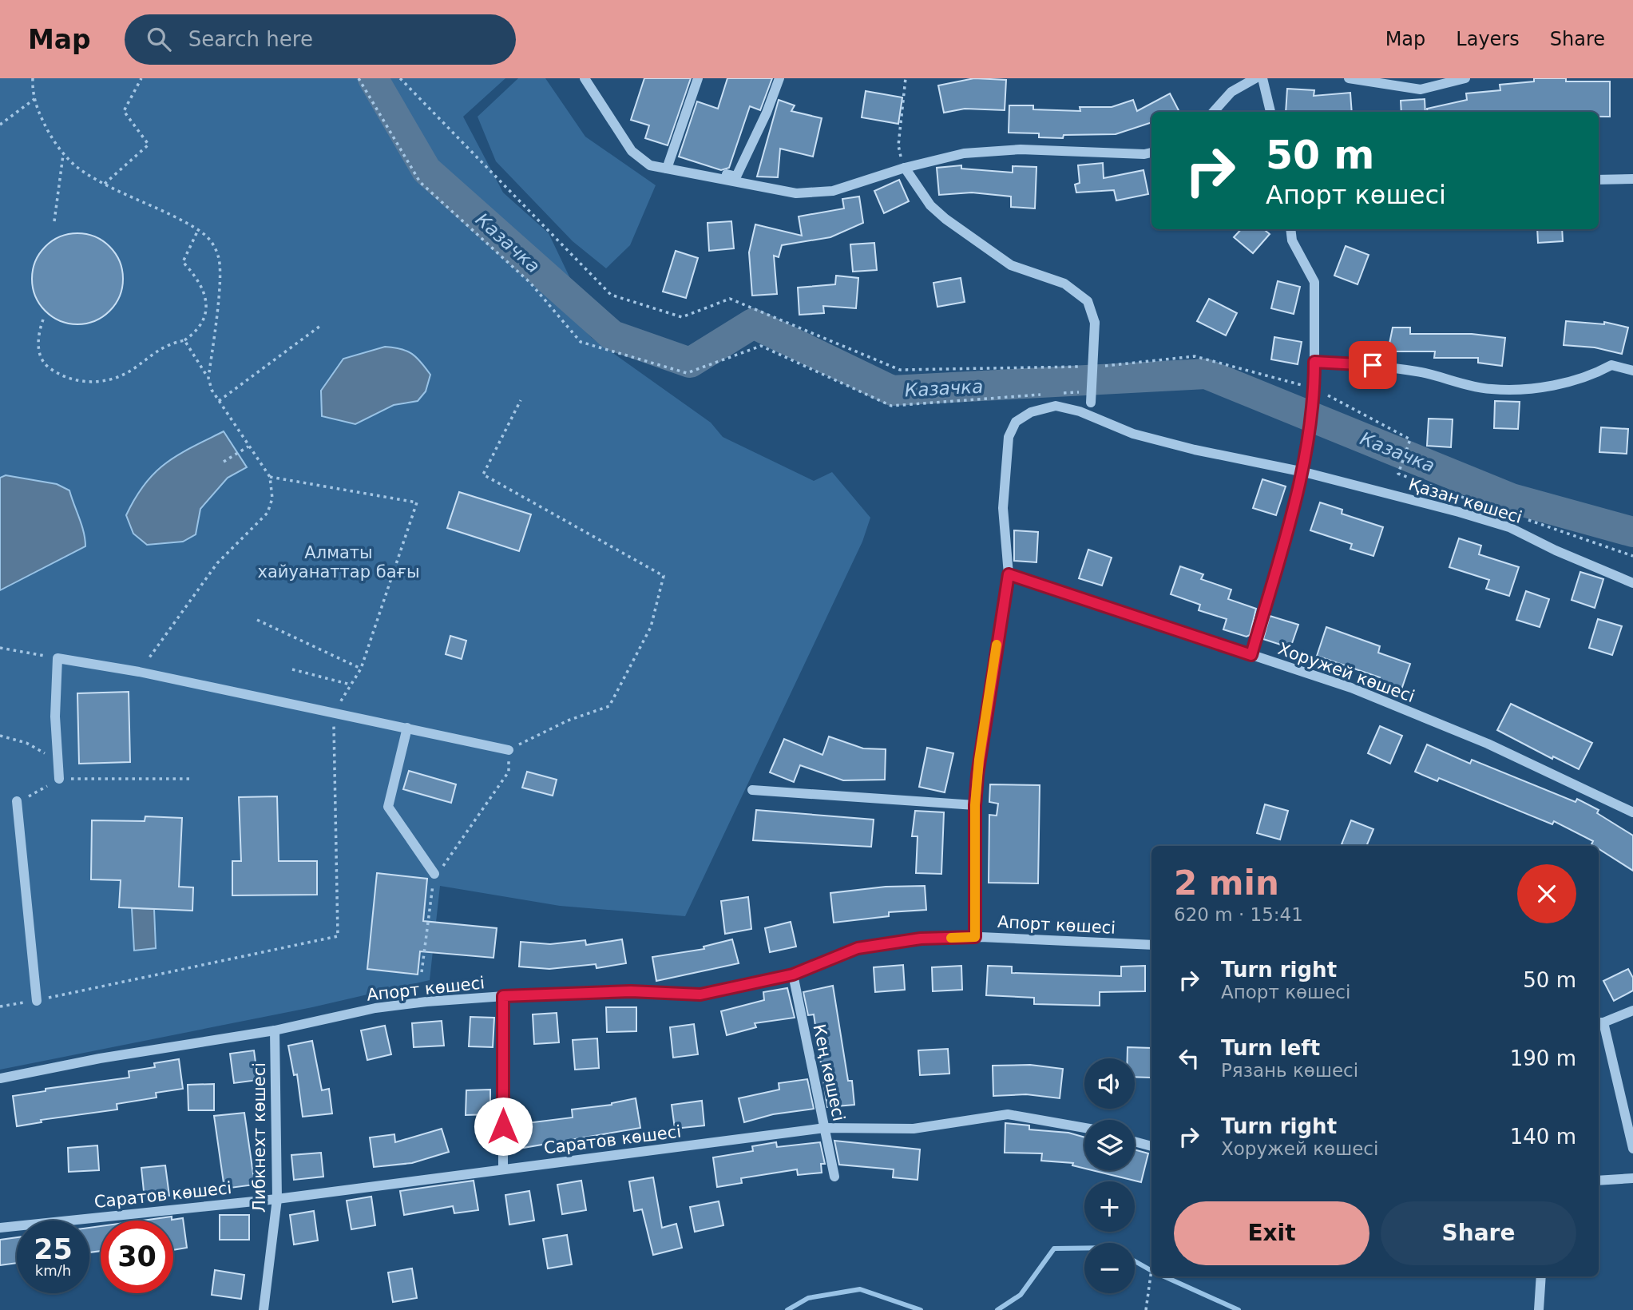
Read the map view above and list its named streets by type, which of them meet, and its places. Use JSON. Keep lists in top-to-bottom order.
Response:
{
  "streets": {
    "street": [
      "Қазан көшесі",
      "Хоружей көшесі",
      "Апорт көшесі",
      "Кең көшесі",
      "Либкнехт көшесі",
      "Саратов көшесі"
    ]
  },
  "crossings": [
    ["Қазан көшесі", "Хоружей көшесі"],
    ["Қазан көшесі", "Апорт көшесі"],
    ["Апорт көшесі", "Кең көшесі"],
    ["Апорт көшесі", "Либкнехт көшесі"],
    ["Кең көшесі", "Саратов көшесі"],
    ["Либкнехт көшесі", "Саратов көшесі"]
  ],
  "water": ["Казачка"],
  "parks": ["Алматы хайуанаттар бағы"],
  "page": {
    "header": "Map",
    "search": "Search here",
    "nav": ["Map", "Layers", "Share"],
    "turn": ["50 m", "Апорт көшесі"],
    "heading": ["2 min", "620 m · 15:41"],
    "list": [
      {
        "name": "Turn right",
        "note": "Апорт көшесі",
        "value": "50 m"
      },
      {
        "name": "Turn left",
        "note": "Рязань көшесі",
        "value": "190 m"
      },
      {
        "name": "Turn right",
        "note": "Хоружей көшесі",
        "value": "140 m"
      }
    ],
    "map_buttons": ["+", "−"],
    "buttons": ["Exit", "Share"],
    "speed": "25 km/h",
    "limit": "30"
  }
}
